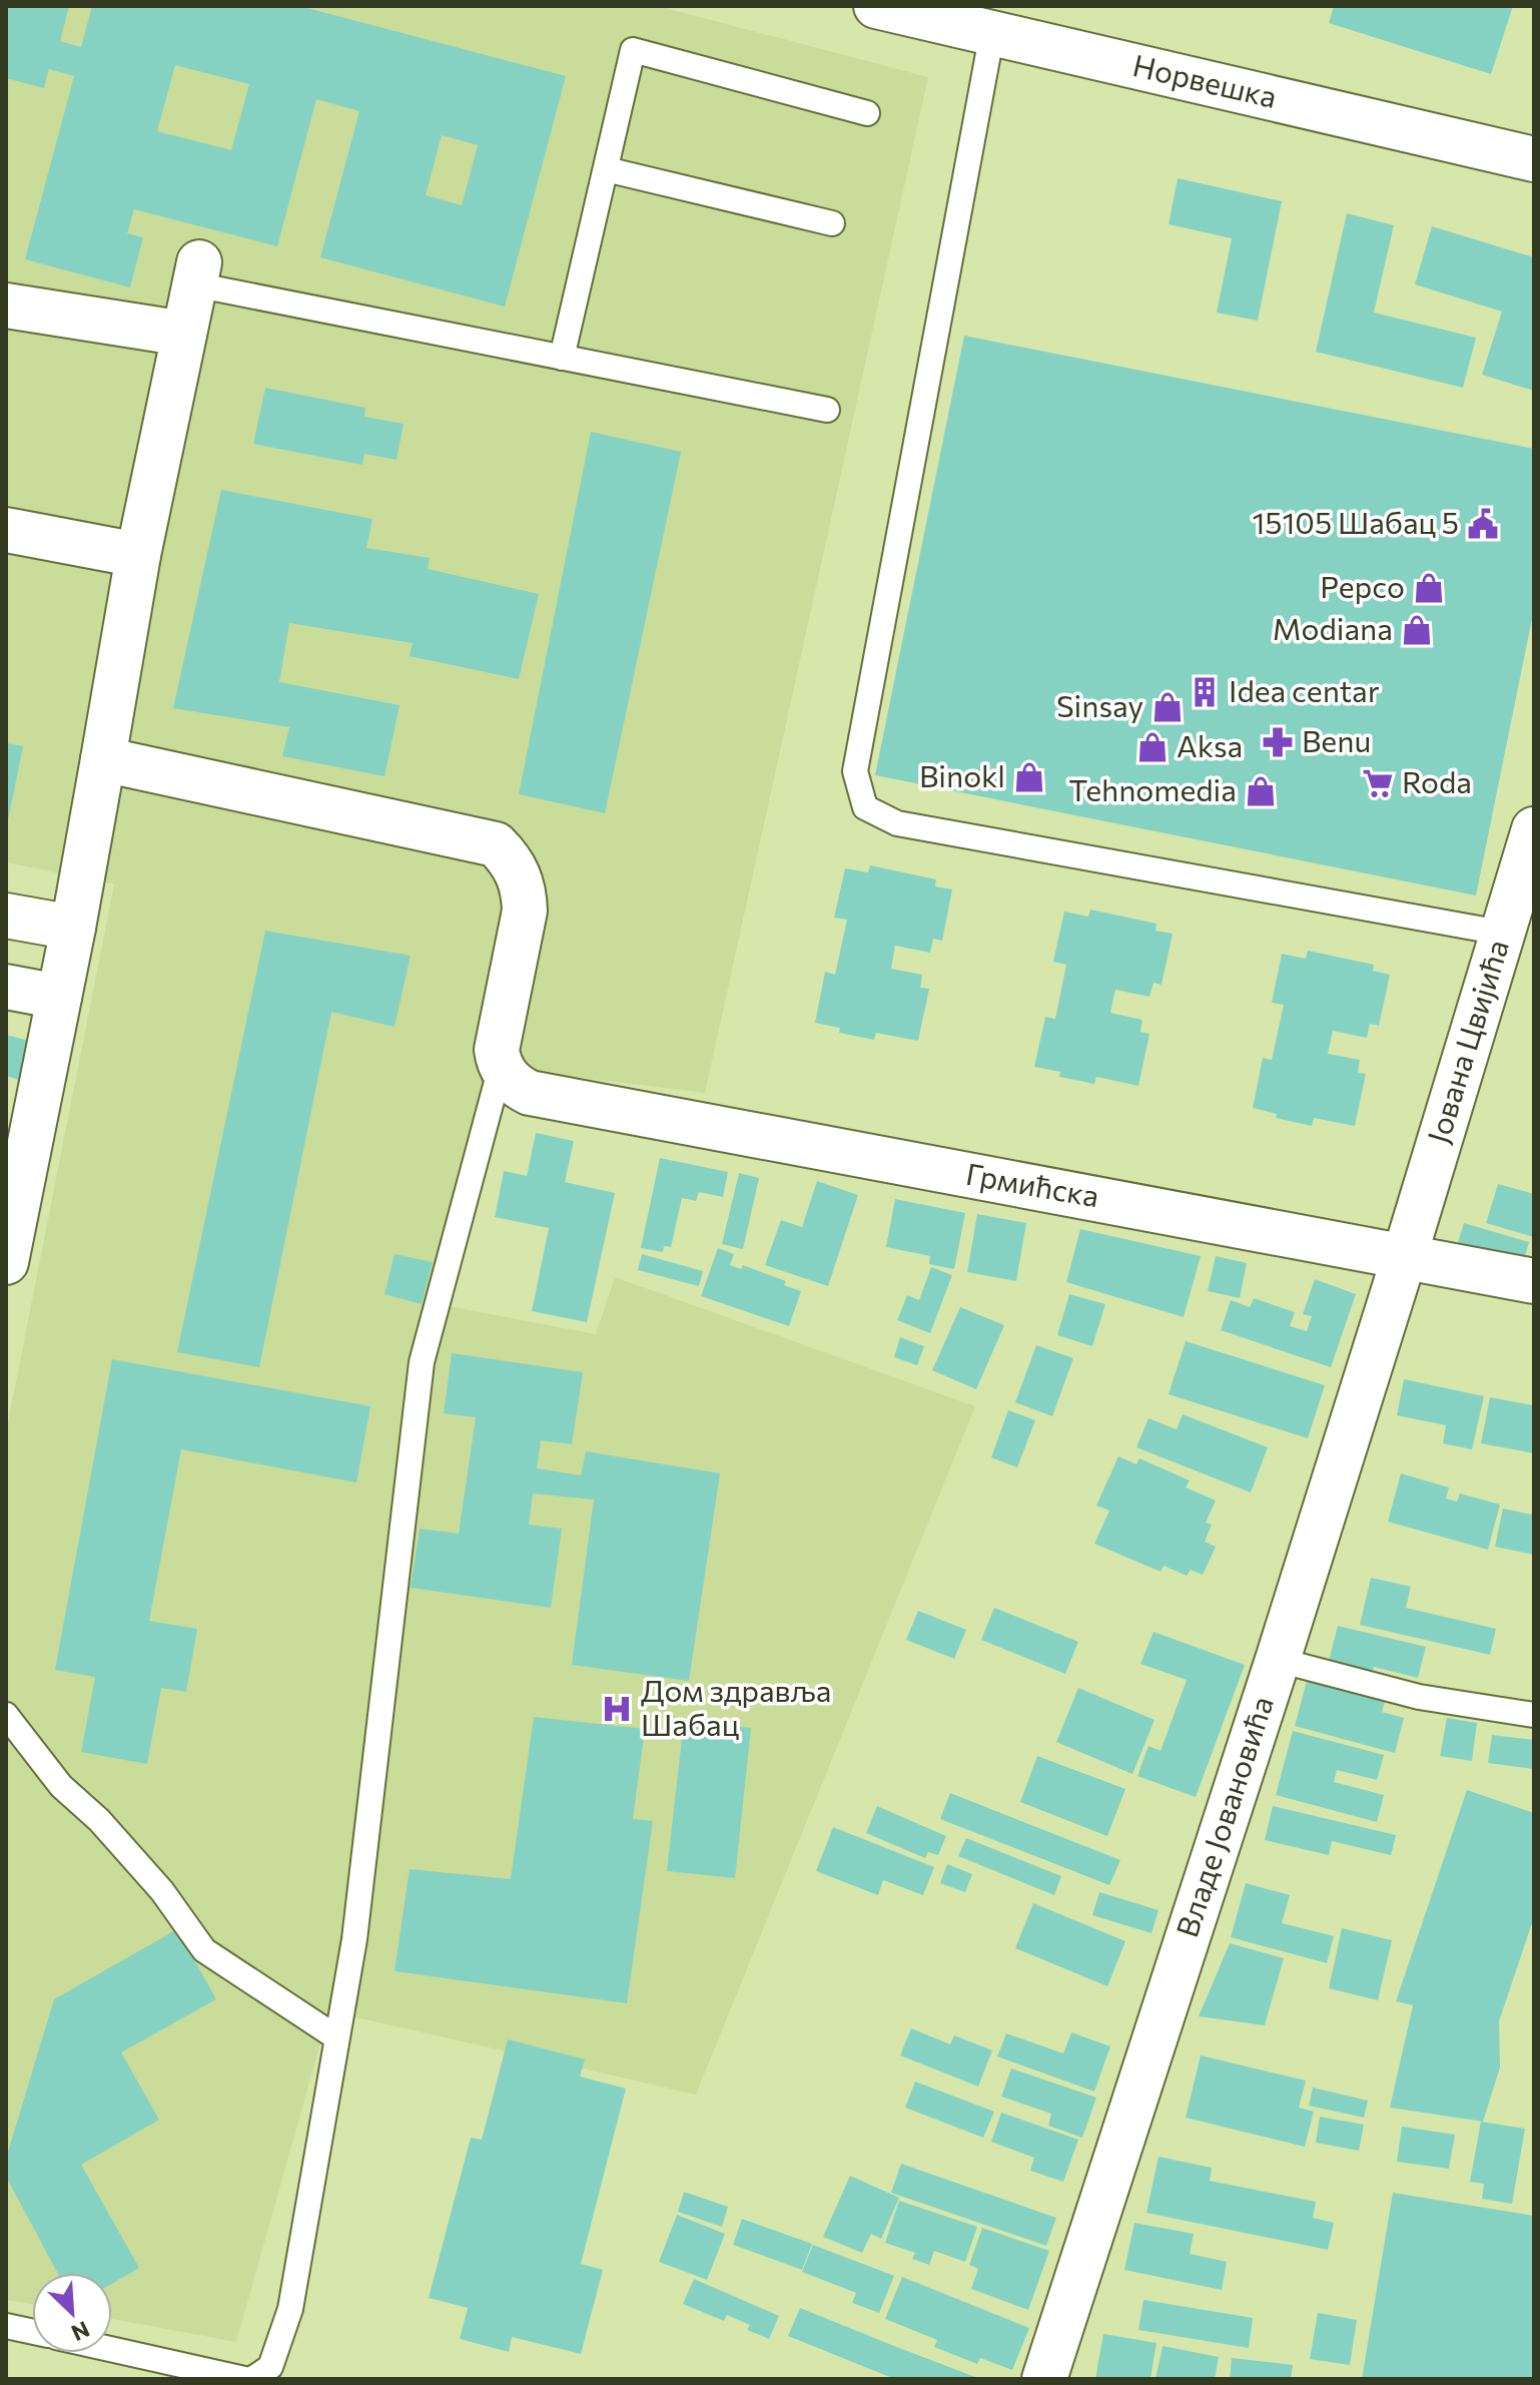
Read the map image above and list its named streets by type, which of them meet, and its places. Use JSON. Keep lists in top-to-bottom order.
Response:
{
  "streets": {
    "street": [
      "Норвешка",
      "Јована Цвијића",
      "Грмићска",
      "Владе Јовановића"
    ]
  },
  "crossings": [
    ["Јована Цвијића", "Грмићска"],
    ["Јована Цвијића", "Владе Јовановића"],
    ["Грмићска", "Владе Јовановића"]
  ],
  "places": {
    "public building": ["15105 Шабац 5"],
    "shop": [
      "Pepco",
      "Modiana",
      "Sinsay",
      "Aksa",
      "Binokl",
      "Tehnomedia"
    ],
    "building": ["Idea centar"],
    "pharmacy": ["Benu"],
    "supermarket": ["Roda"],
    "hospital": ["Дом здравља Шабац"]
  },
  "north": "bottom right"
}
